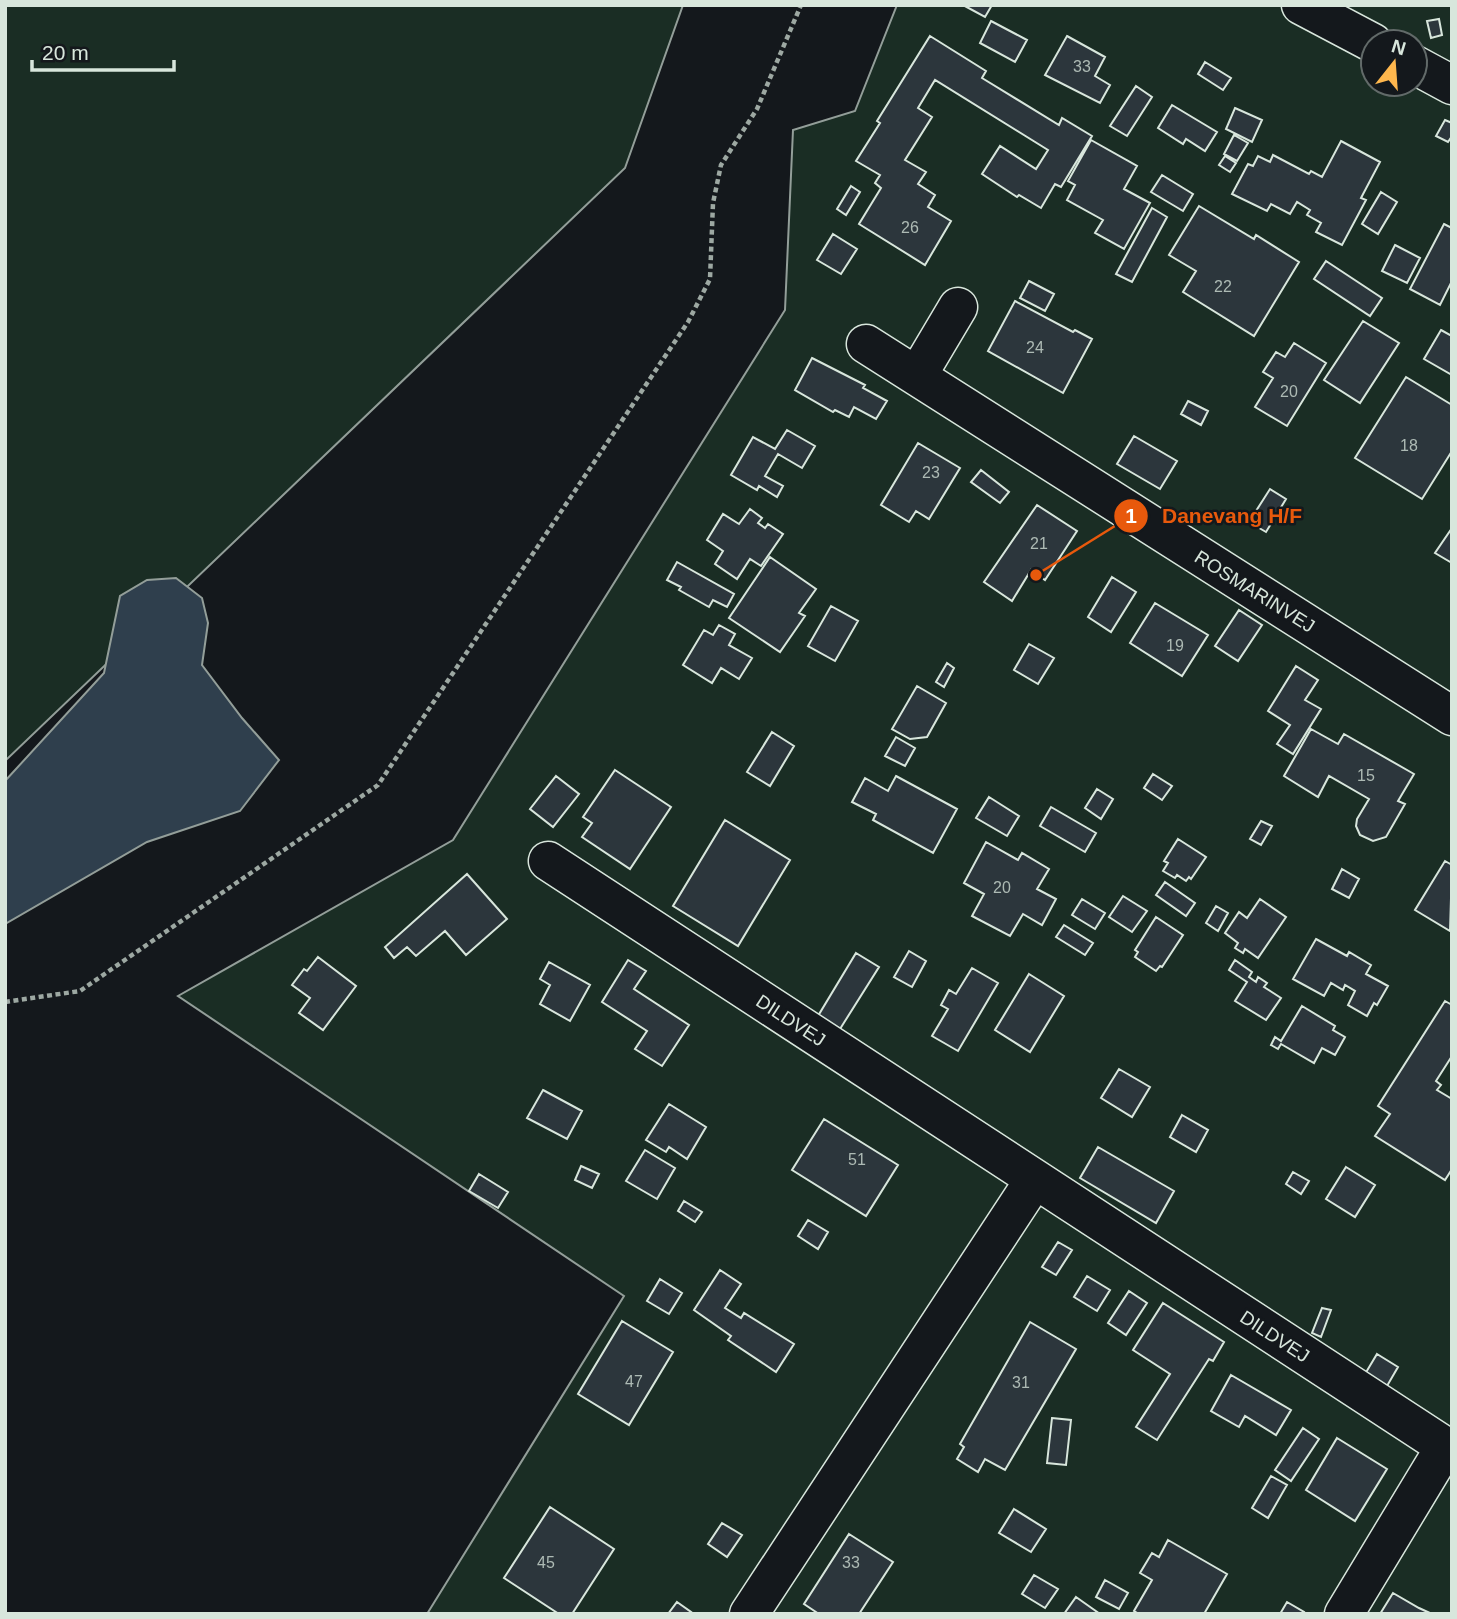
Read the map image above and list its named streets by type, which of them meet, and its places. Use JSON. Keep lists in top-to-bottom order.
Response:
{
  "streets": {
    "street": ["ROSMARINVEJ", "DILDVEJ"]
  },
  "places": ["Danevang H/F"],
  "house_numbers": [
    "33",
    "26",
    "22",
    "24",
    "20",
    "18",
    "23",
    "21",
    "19",
    "15",
    "20",
    "51",
    "47",
    "31",
    "45",
    "33"
  ],
  "scale_bar": "20 m",
  "north": "top"
}
